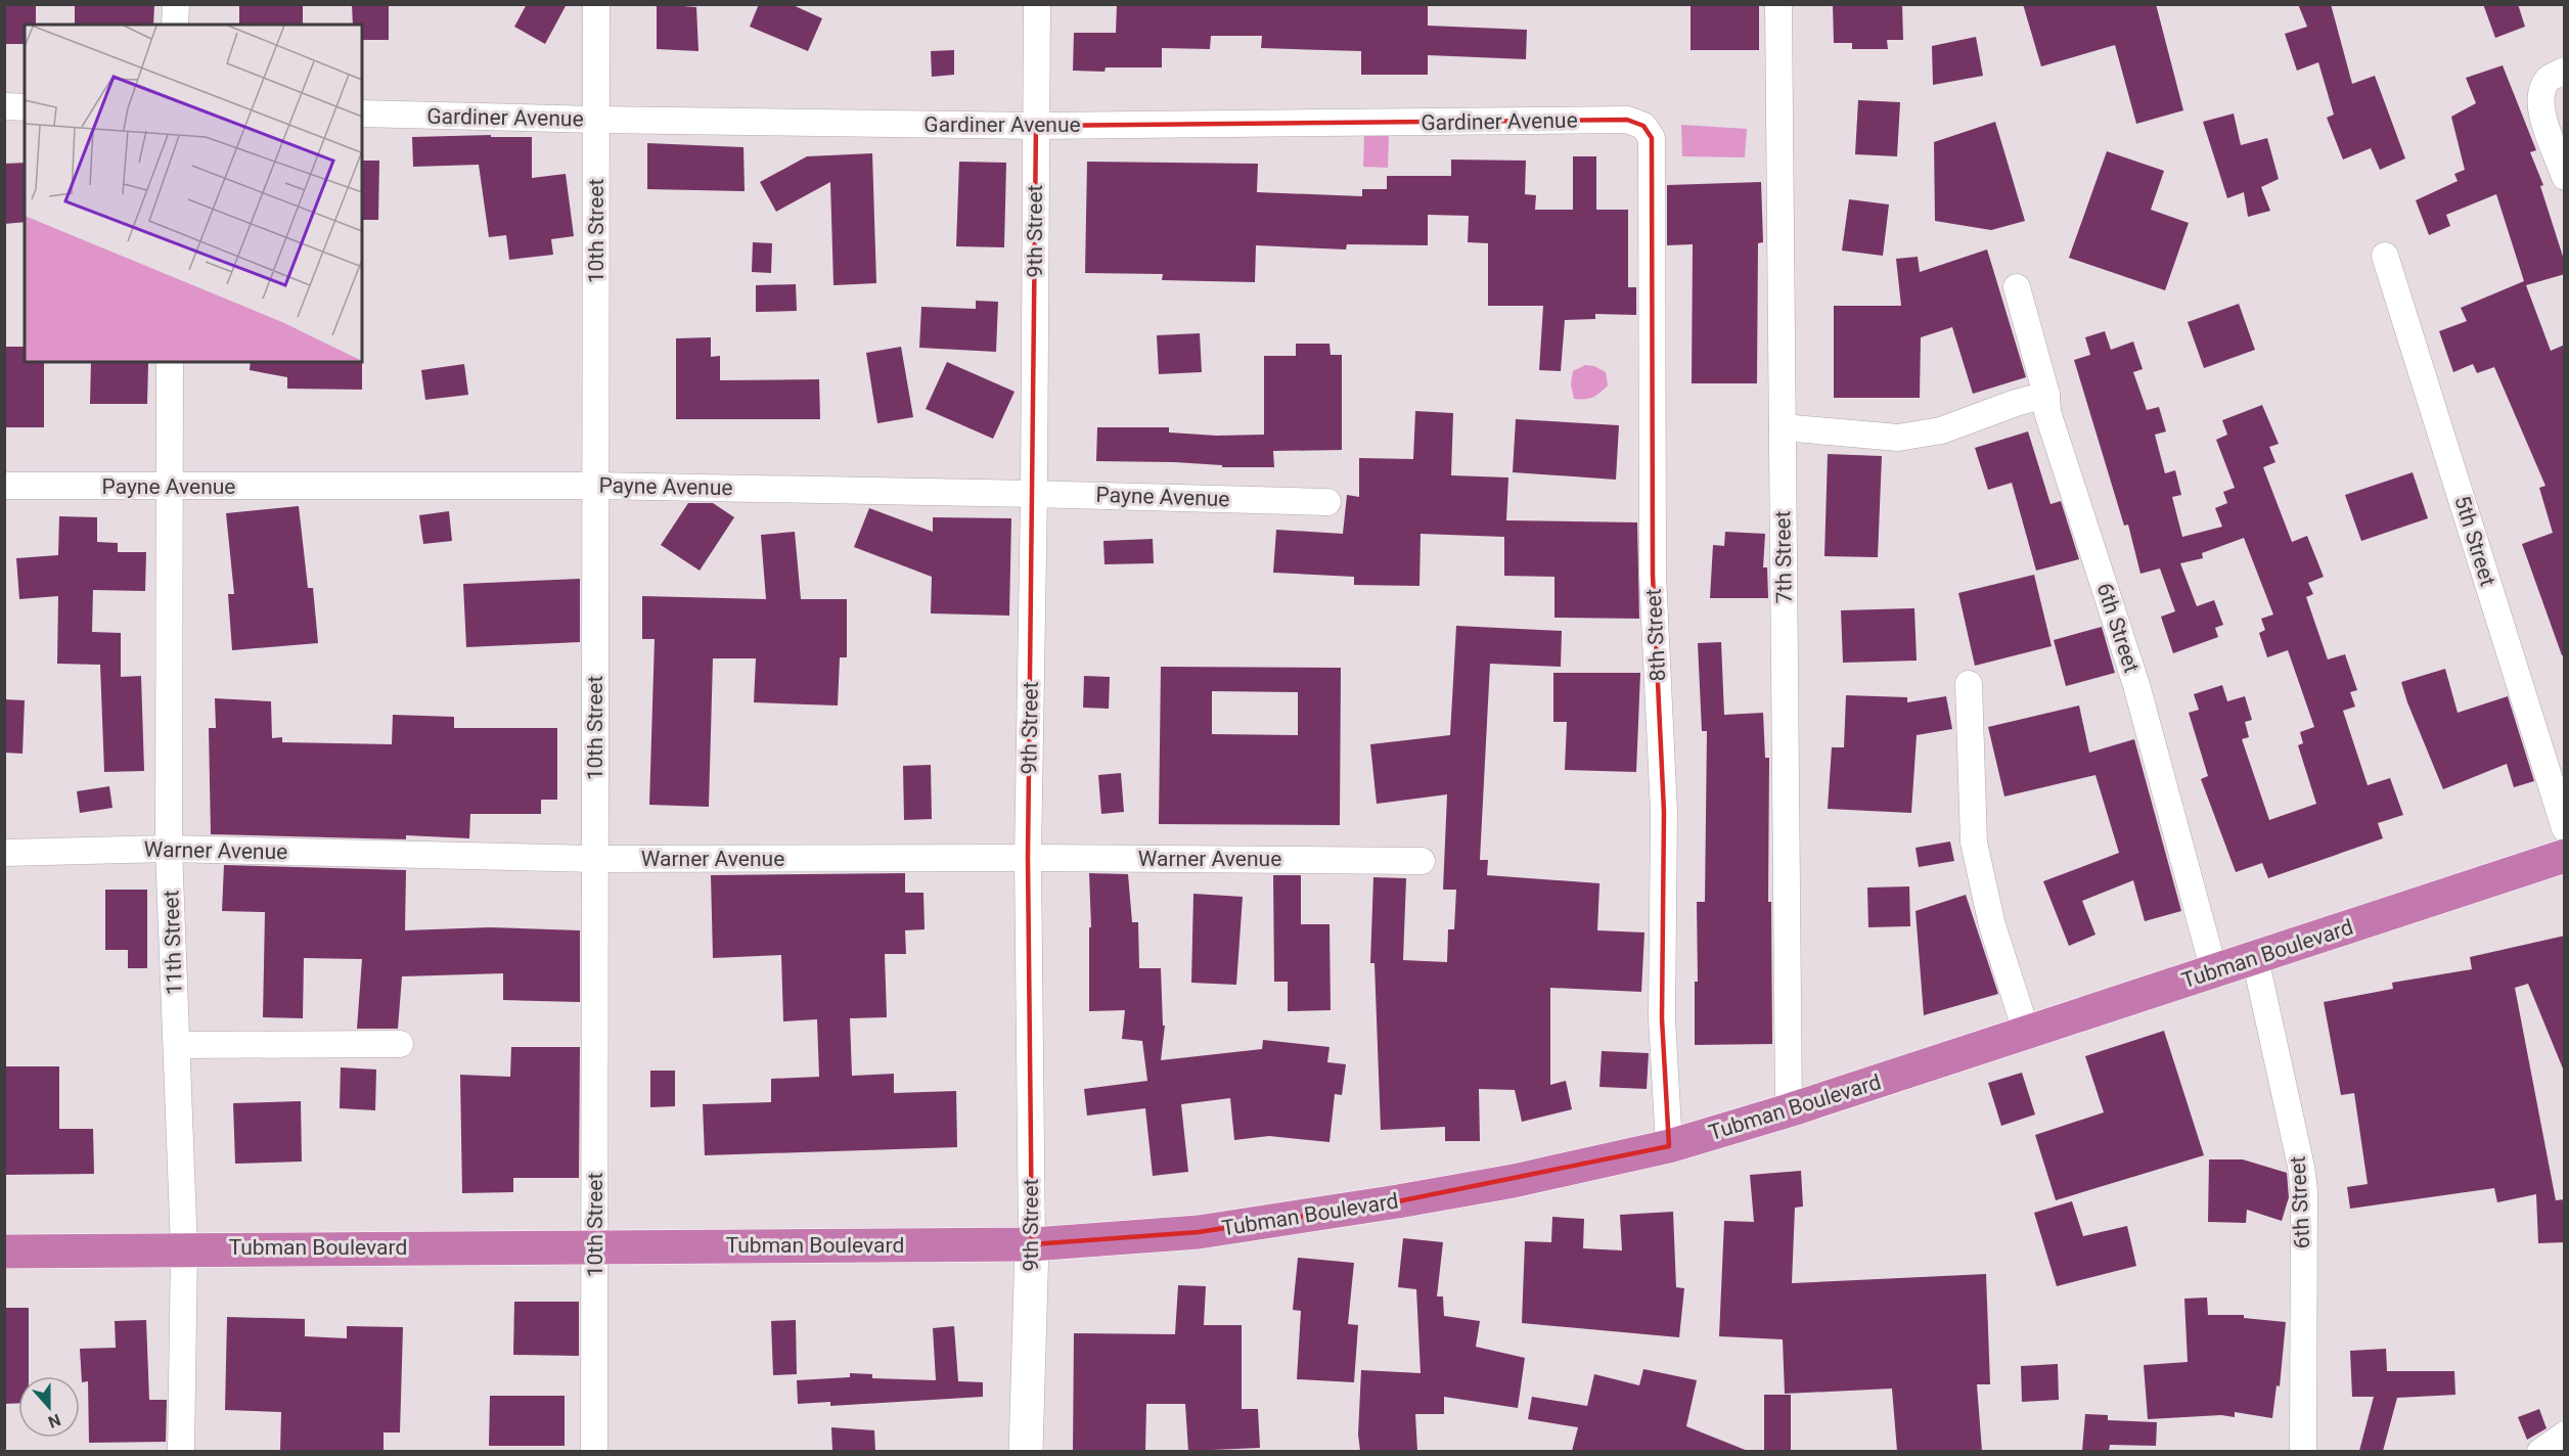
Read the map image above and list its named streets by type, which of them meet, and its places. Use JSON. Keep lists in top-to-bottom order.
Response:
{
  "streets": {
    "highway": ["Tubman Boulevard"],
    "street": [
      "Gardiner Avenue",
      "10th Street",
      "9th Street",
      "Payne Avenue",
      "5th Street",
      "7th Street",
      "6th Street",
      "8th Street",
      "Warner Avenue",
      "11th Street"
    ]
  },
  "crossings": [
    ["Gardiner Avenue", "10th Street"],
    ["Gardiner Avenue", "9th Street"],
    ["Gardiner Avenue", "8th Street"],
    ["10th Street", "Payne Avenue"],
    ["10th Street", "Warner Avenue"],
    ["10th Street", "Tubman Boulevard"],
    ["9th Street", "Payne Avenue"],
    ["9th Street", "Warner Avenue"],
    ["9th Street", "Tubman Boulevard"],
    ["Payne Avenue", "11th Street"],
    ["7th Street", "Tubman Boulevard"],
    ["6th Street", "Tubman Boulevard"],
    ["8th Street", "Tubman Boulevard"],
    ["Warner Avenue", "11th Street"],
    ["11th Street", "Tubman Boulevard"]
  ],
  "north": "bottom"
}
